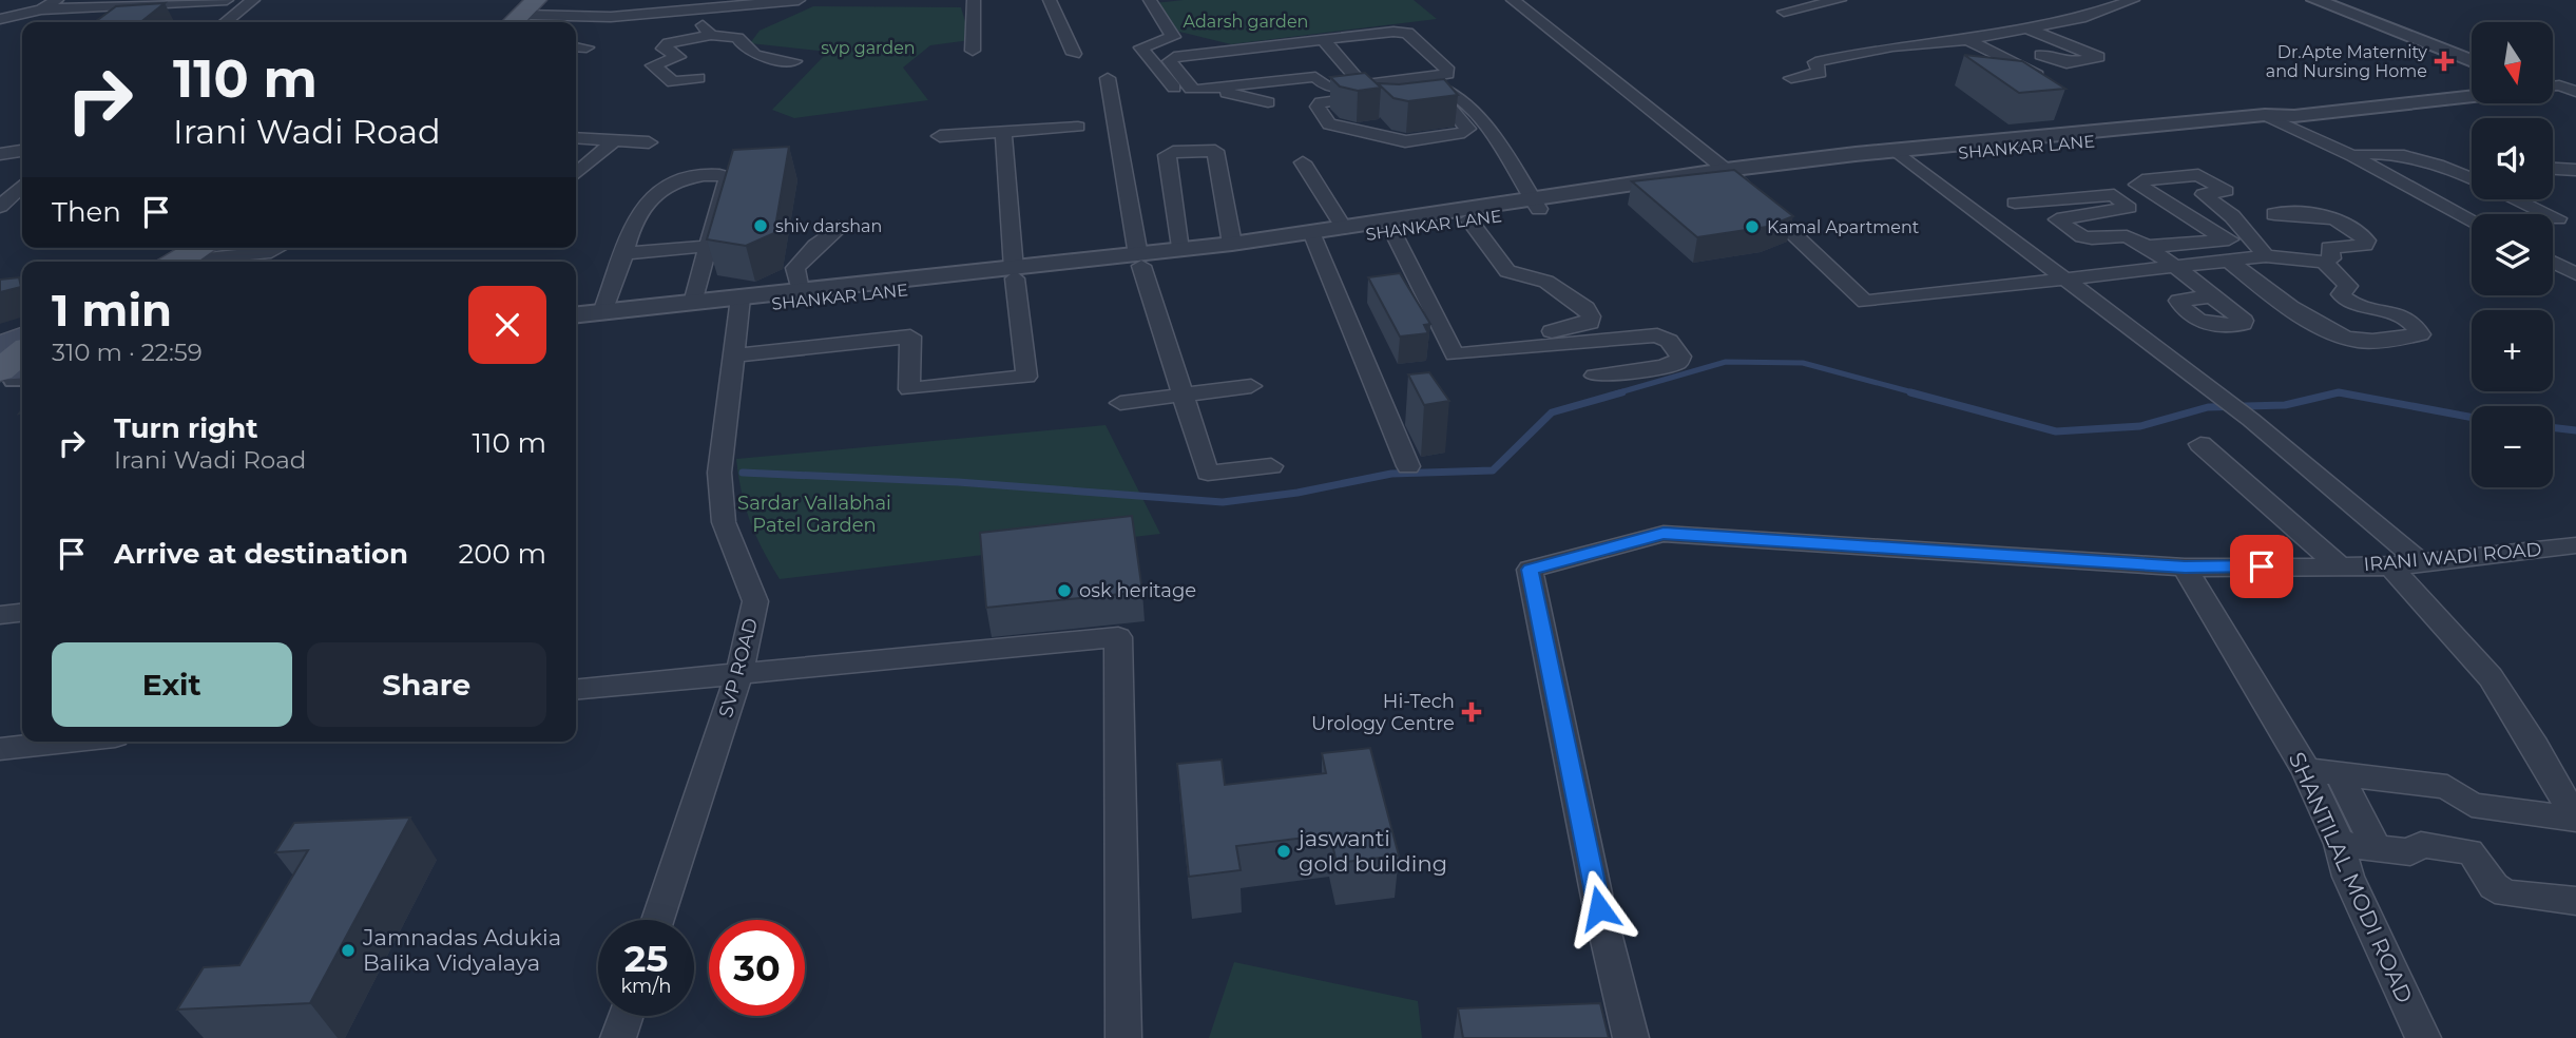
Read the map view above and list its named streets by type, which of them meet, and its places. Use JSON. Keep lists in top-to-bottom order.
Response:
{
  "streets": {
    "street": [
      "SHANKAR LANE",
      "IRANI WADI ROAD",
      "SVP ROAD",
      "SHANTILAL MODI ROAD"
    ]
  },
  "crossings": [
    ["SHANKAR LANE", "SVP ROAD"],
    ["IRANI WADI ROAD", "SHANTILAL MODI ROAD"]
  ],
  "parks": ["Adarsh garden", "svp garden", "Sardar Vallabhai Patel Garden"],
  "places": {
    "health": ["Dr.Apte Maternity and Nursing Home", "Hi-Tech Urology Centre"],
    "other": [
      "shiv darshan",
      "Kamal Apartment",
      "osk heritage",
      "jaswanti gold building",
      "Jamnadas Adukia Balika Vidyalaya"
    ]
  },
  "north": "bottom",
  "page": {
    "map_buttons": ["+", "−"],
    "turn": ["110 m", "Irani Wadi Road"],
    "then": "Then",
    "heading": ["1 min", "310 m · 22:59"],
    "list": [
      {
        "name": "Turn right",
        "note": "Irani Wadi Road",
        "value": "110 m"
      },
      {
        "name": "Arrive at destination",
        "value": "200 m"
      }
    ],
    "buttons": ["Exit", "Share"],
    "speed": "25 km/h",
    "limit": "30"
  }
}
